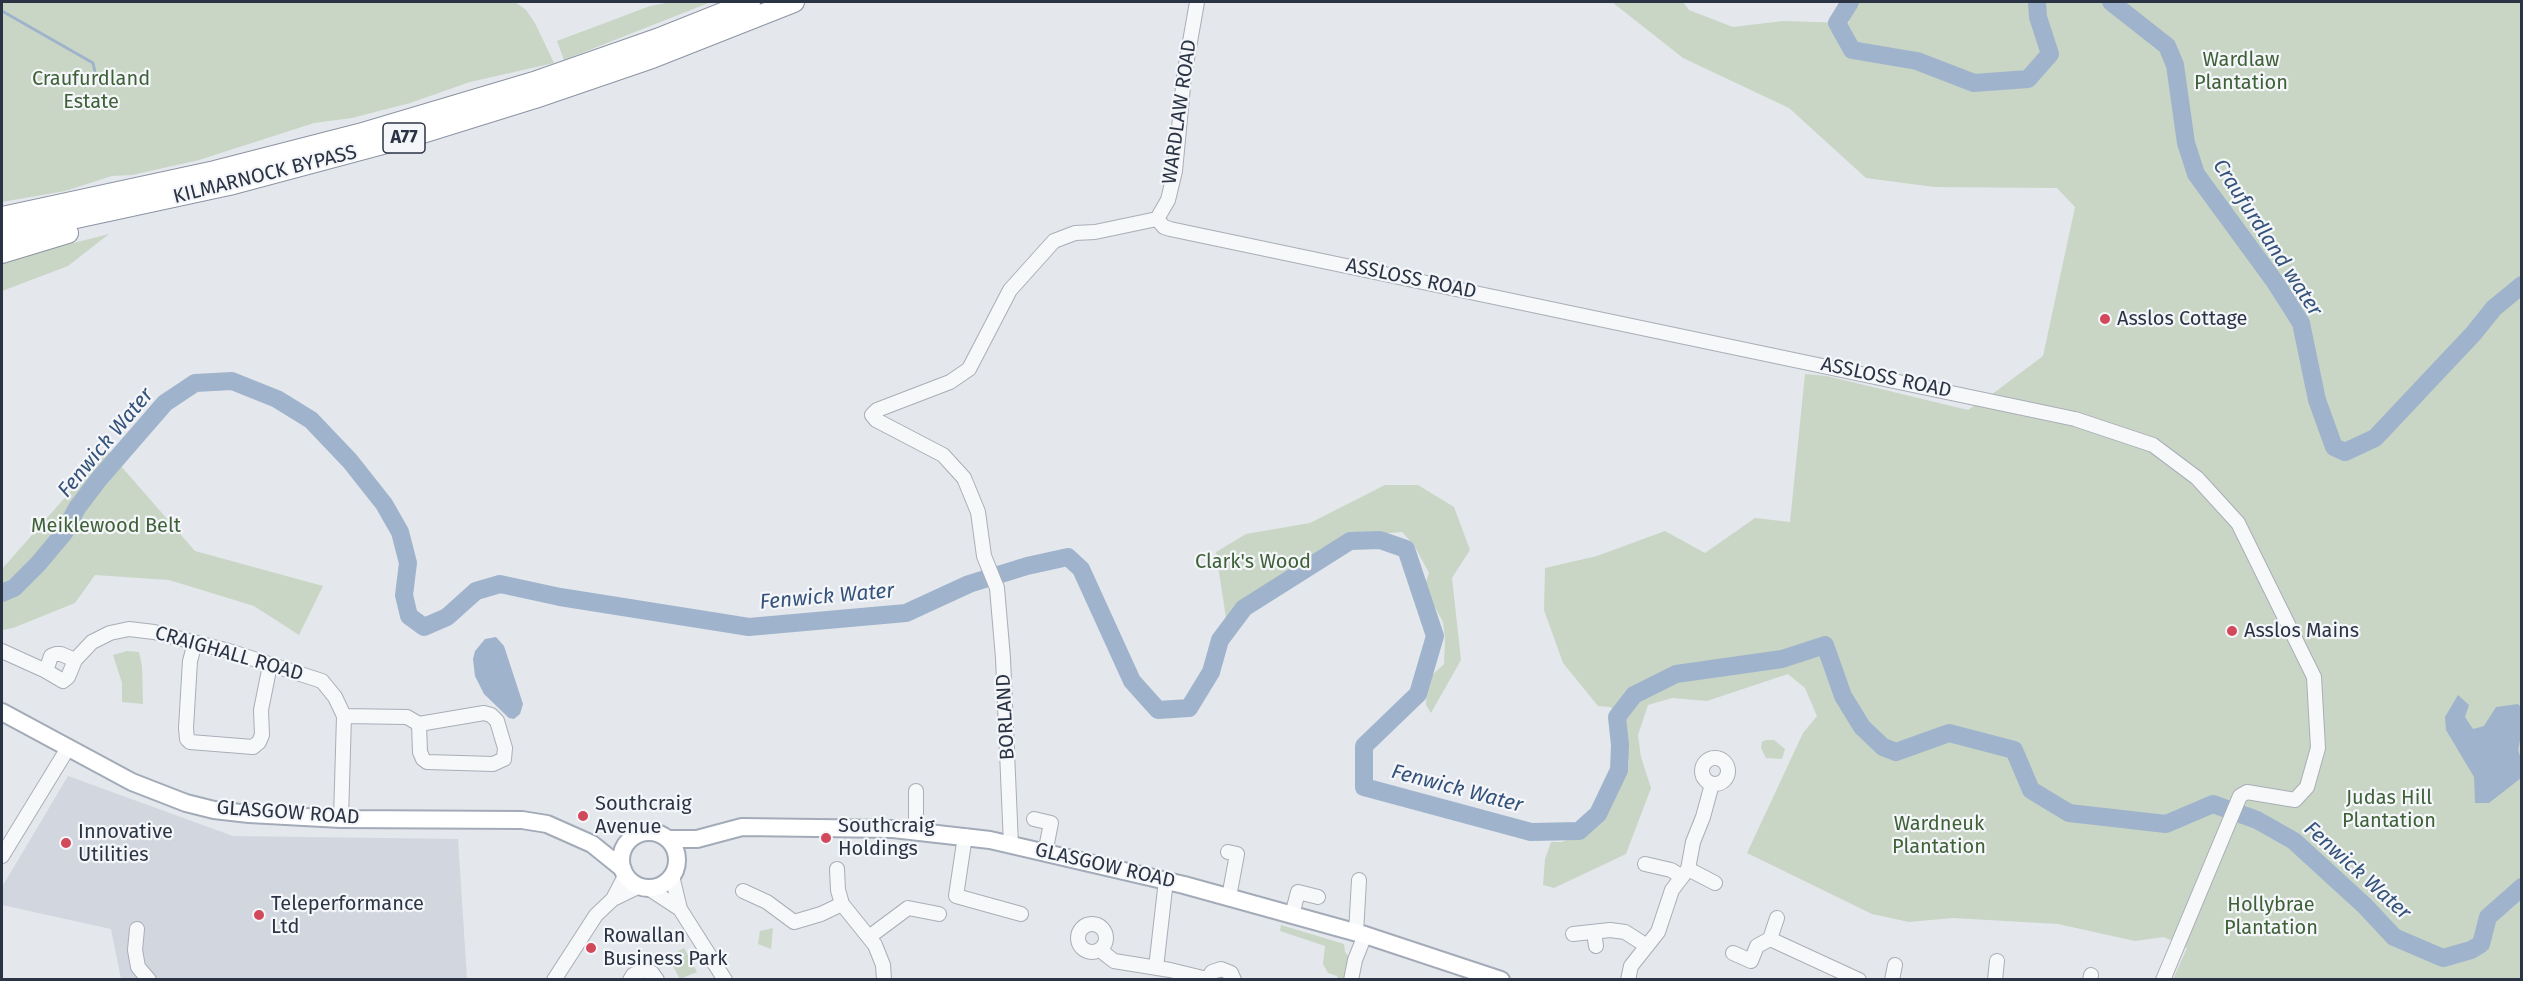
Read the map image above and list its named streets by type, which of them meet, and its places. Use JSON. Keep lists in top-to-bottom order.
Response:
{
  "streets": {
    "highway": ["A77", "KILMARNOCK BYPASS"],
    "main road": ["GLASGOW ROAD"],
    "street": [
      "WARDLAW ROAD",
      "ASSLOSS ROAD",
      "CRAIGHALL ROAD",
      "BORLAND"
    ]
  },
  "crossings": [
    ["WARDLAW ROAD", "ASSLOSS ROAD"],
    ["WARDLAW ROAD", "BORLAND"],
    ["A77", "KILMARNOCK BYPASS"],
    ["ASSLOSS ROAD", "BORLAND"],
    ["BORLAND", "GLASGOW ROAD"]
  ],
  "water": ["Craufurdland water", "Fenwick Water"],
  "parks": [
    "Wardlaw Plantation",
    "Craufurdland Estate",
    "Meiklewood Belt",
    "Clark's Wood",
    "Judas Hill Plantation",
    "Wardneuk Plantation",
    "Hollybrae Plantation"
  ],
  "places": [
    "Asslos Cottage",
    "Asslos Mains",
    "Southcraig Avenue",
    "Southcraig Holdings",
    "Innovative Utilities",
    "Teleperformance Ltd",
    "Rowallan Business Park"
  ]
}
